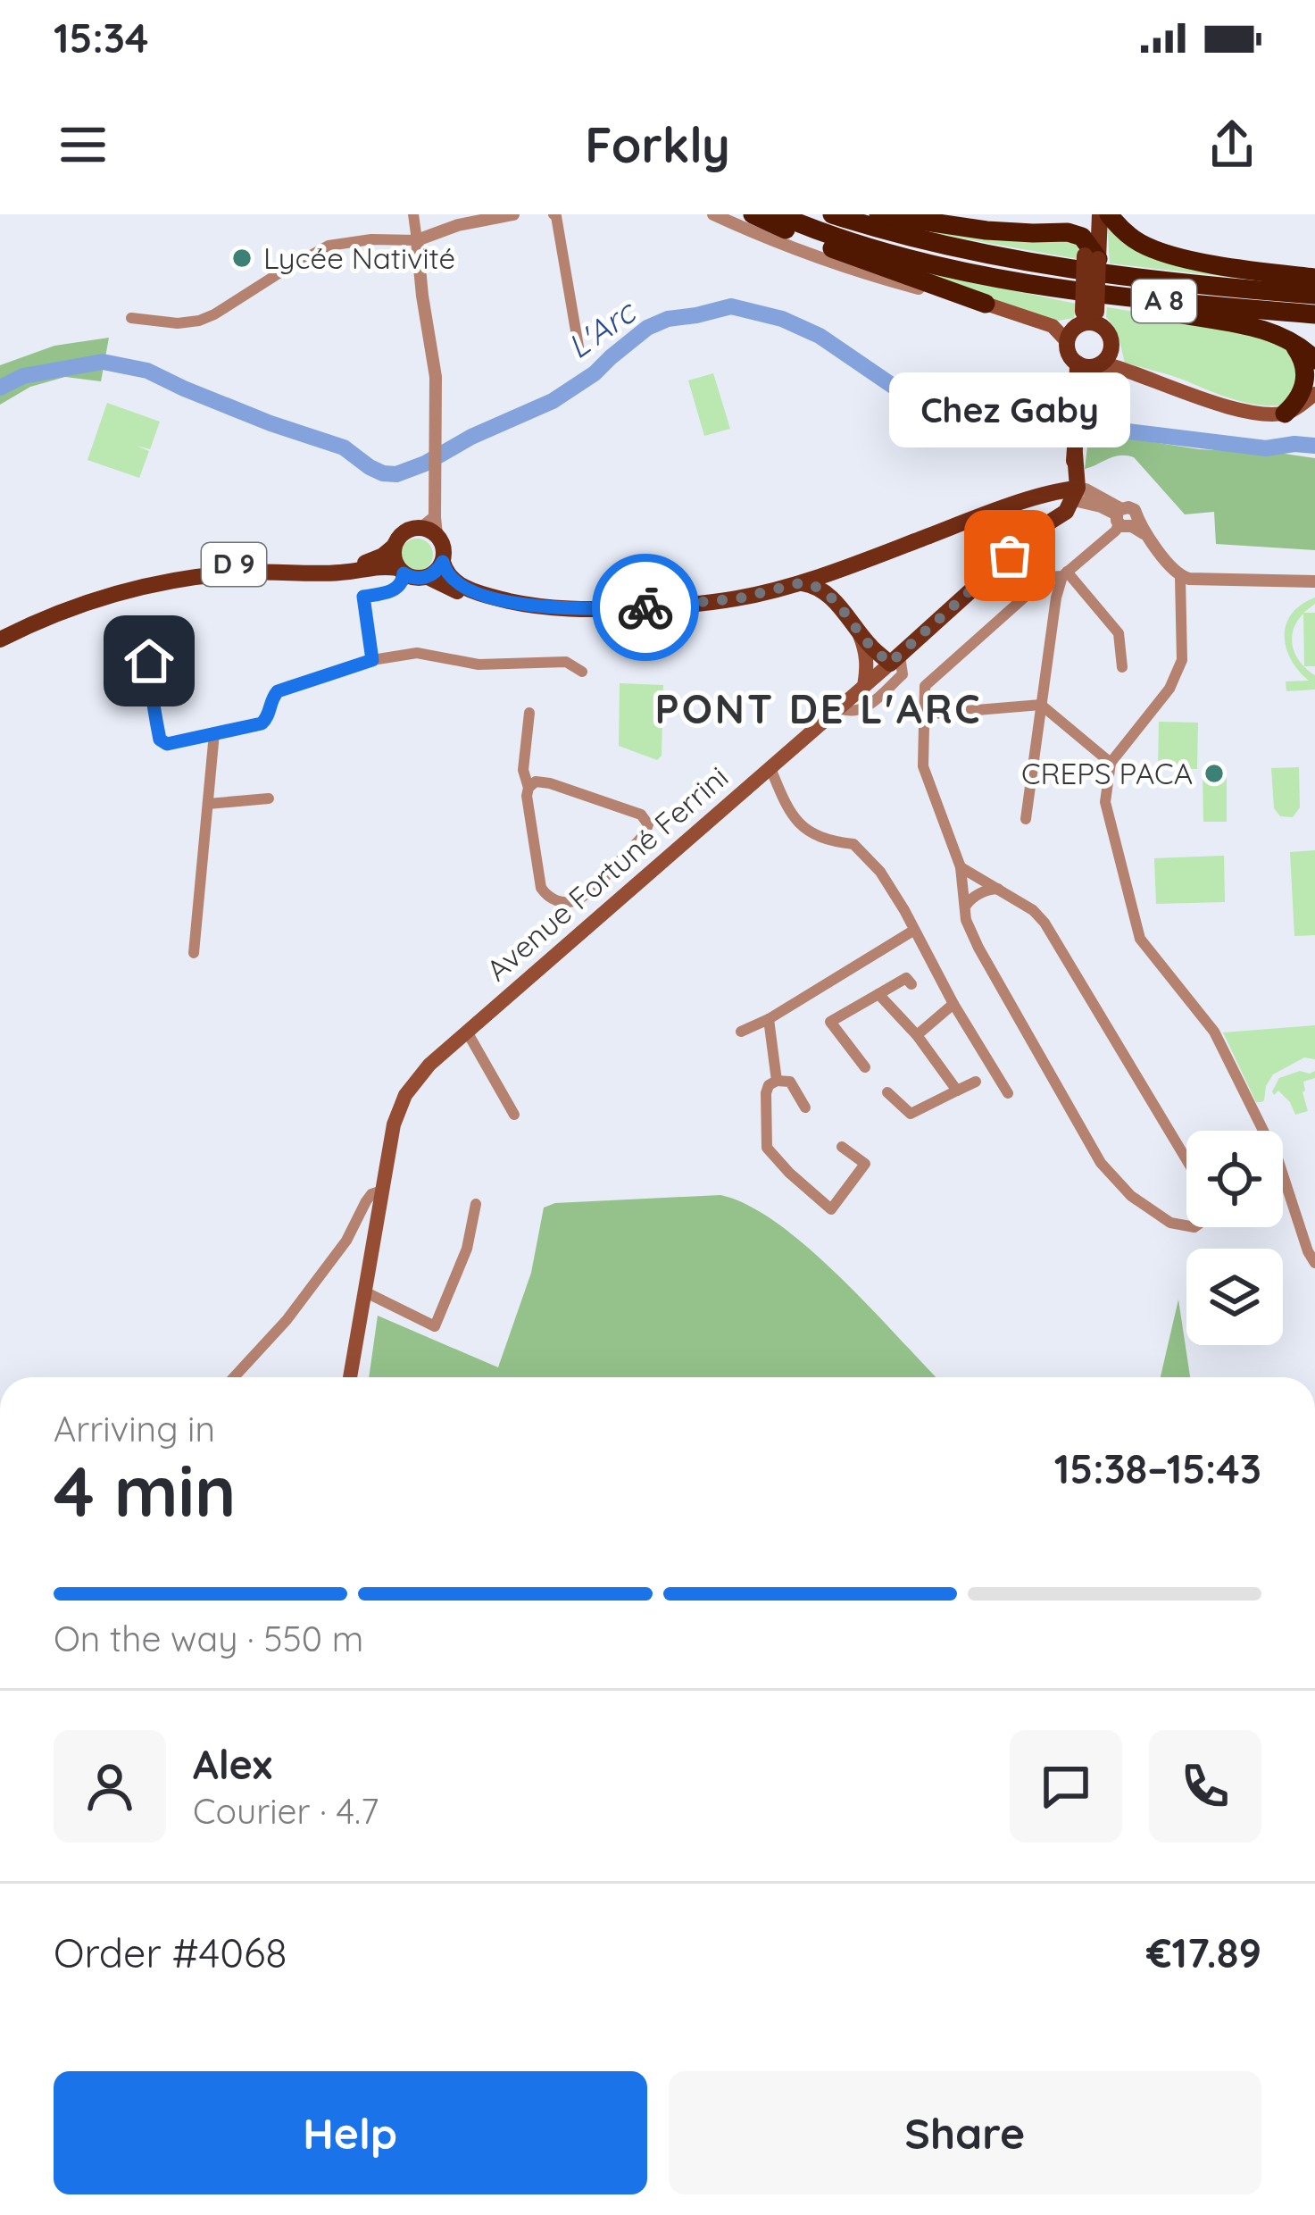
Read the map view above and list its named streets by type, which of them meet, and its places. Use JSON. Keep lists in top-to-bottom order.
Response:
{
  "streets": {
    "highway": ["A 8"],
    "main road": ["D 9", "Avenue Fortuné Ferrini"]
  },
  "districts": ["PONT DE L'ARC"],
  "water": ["L'Arc"],
  "places": ["Lycée Nativité", "Chez Gaby", "CREPS PACA"],
  "page": {
    "status": "15:34",
    "header": "Forkly",
    "bubble": "Chez Gaby",
    "heading": ["4 min", "Arriving in", "15:38–15:43"],
    "panel": [
      "Alex",
      "Courier · 4.7",
      "Order #4068",
      "€17.89"
    ],
    "bar": "On the way · 550 m",
    "buttons": ["Help", "Share"]
  }
}
